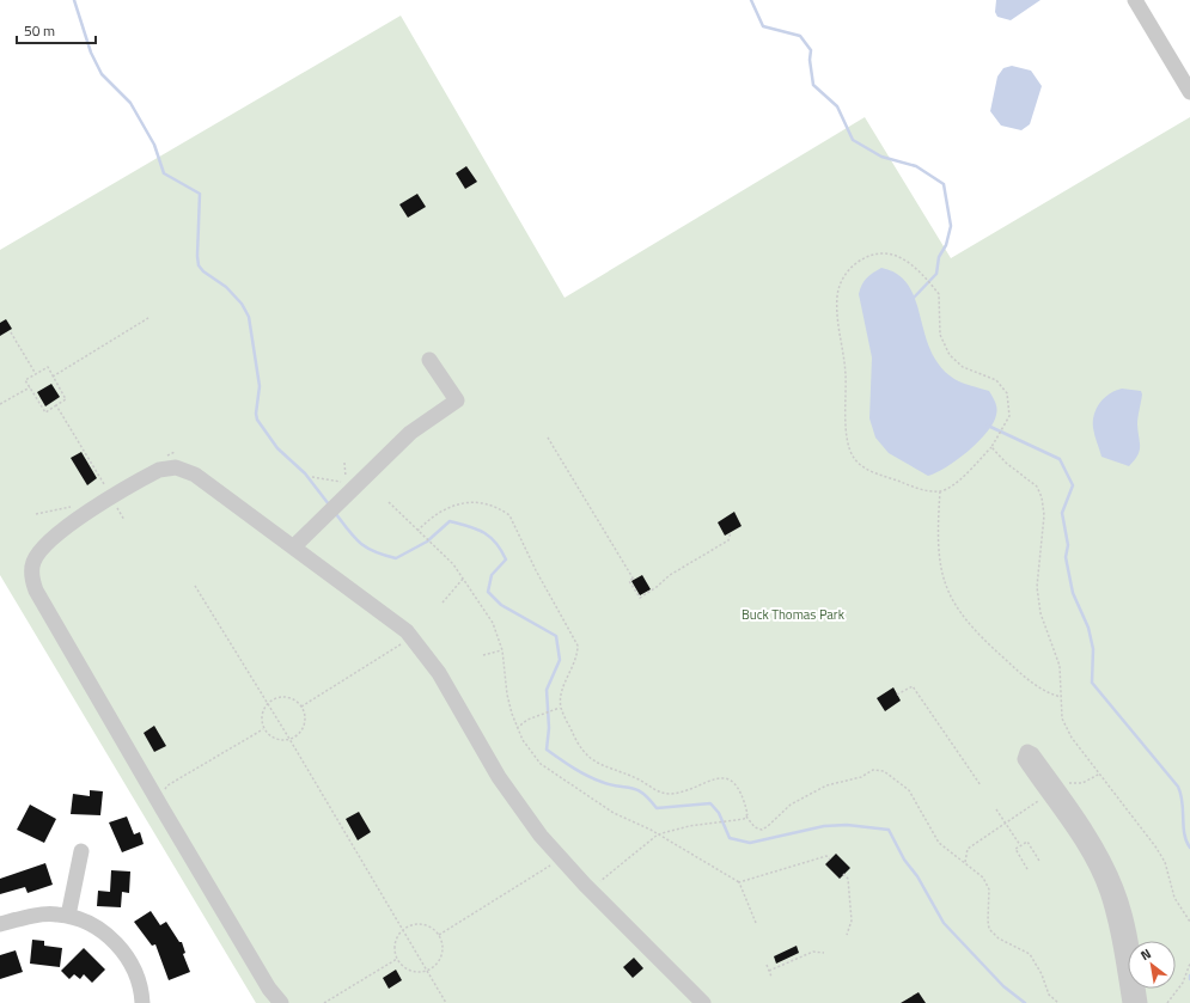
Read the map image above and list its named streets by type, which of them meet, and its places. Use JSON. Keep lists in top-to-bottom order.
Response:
{
  "parks": ["Buck Thomas Park"],
  "scale_bar": "50 m",
  "north": "top left"
}
